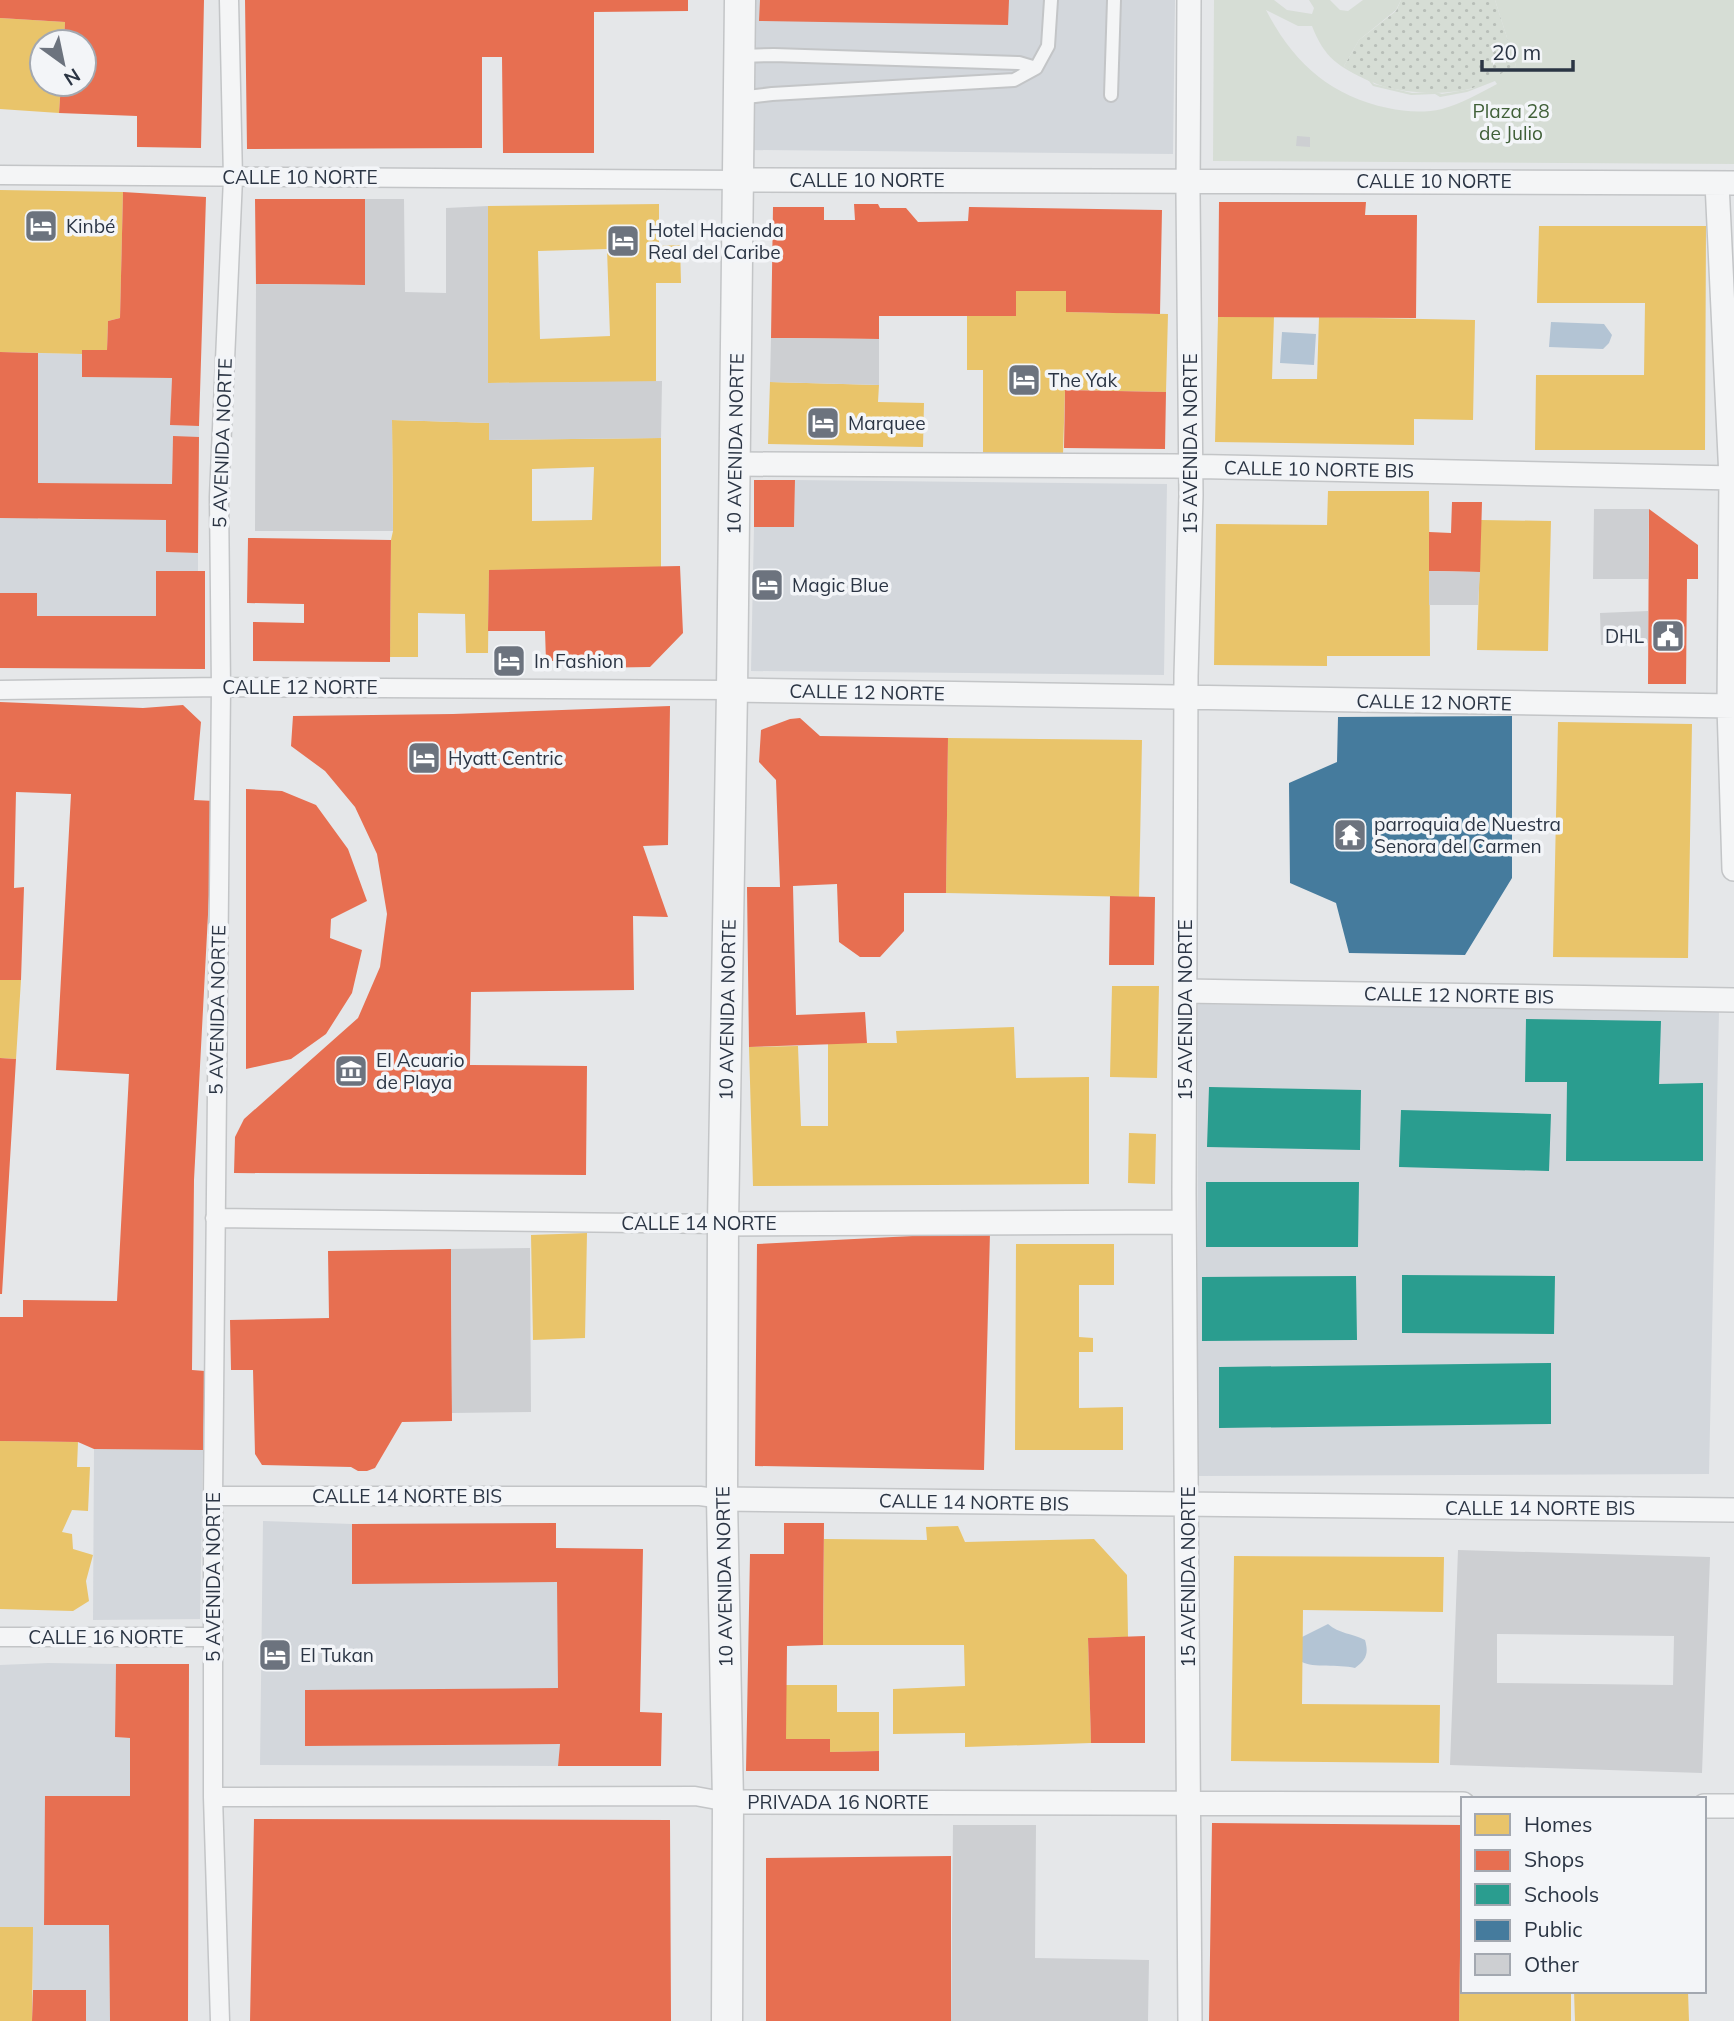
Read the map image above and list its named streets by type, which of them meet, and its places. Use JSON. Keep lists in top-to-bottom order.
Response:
{
  "streets": {
    "street": [
      "CALLE 10 NORTE",
      "5 AVENIDA NORTE",
      "10 AVENIDA NORTE",
      "15 AVENIDA NORTE",
      "CALLE 10 NORTE BIS",
      "CALLE 12 NORTE",
      "CALLE 12 NORTE BIS",
      "CALLE 14 NORTE",
      "CALLE 14 NORTE BIS",
      "CALLE 16 NORTE",
      "PRIVADA 16 NORTE"
    ]
  },
  "crossings": [
    ["CALLE 10 NORTE", "5 AVENIDA NORTE"],
    ["CALLE 10 NORTE", "10 AVENIDA NORTE"],
    ["CALLE 10 NORTE", "15 AVENIDA NORTE"],
    ["5 AVENIDA NORTE", "CALLE 12 NORTE"],
    ["5 AVENIDA NORTE", "CALLE 14 NORTE"],
    ["5 AVENIDA NORTE", "CALLE 14 NORTE BIS"],
    ["5 AVENIDA NORTE", "CALLE 16 NORTE"],
    ["5 AVENIDA NORTE", "PRIVADA 16 NORTE"],
    ["10 AVENIDA NORTE", "CALLE 10 NORTE BIS"],
    ["10 AVENIDA NORTE", "CALLE 12 NORTE"],
    ["10 AVENIDA NORTE", "CALLE 14 NORTE"],
    ["10 AVENIDA NORTE", "CALLE 14 NORTE BIS"],
    ["10 AVENIDA NORTE", "PRIVADA 16 NORTE"],
    ["15 AVENIDA NORTE", "CALLE 10 NORTE BIS"],
    ["15 AVENIDA NORTE", "CALLE 12 NORTE"],
    ["15 AVENIDA NORTE", "CALLE 12 NORTE BIS"],
    ["15 AVENIDA NORTE", "CALLE 14 NORTE"],
    ["15 AVENIDA NORTE", "CALLE 14 NORTE BIS"],
    ["15 AVENIDA NORTE", "PRIVADA 16 NORTE"]
  ],
  "parks": ["Plaza 28 de Julio"],
  "places": {
    "hotel": [
      "Kinbé",
      "Hotel Hacienda Real del Caribe",
      "The Yak",
      "Marquee",
      "Magic Blue",
      "In Fashion",
      "Hyatt Centric",
      "El Tukan"
    ],
    "public building": ["DHL"],
    "temple": ["parroquia de Nuestra Senora del Carmen"],
    "museum": ["El Acuario de Playa"]
  },
  "legend": [
    "Homes",
    "Shops",
    "Schools",
    "Public",
    "Other"
  ],
  "scale_bar": "20 m",
  "north": "bottom right"
}
